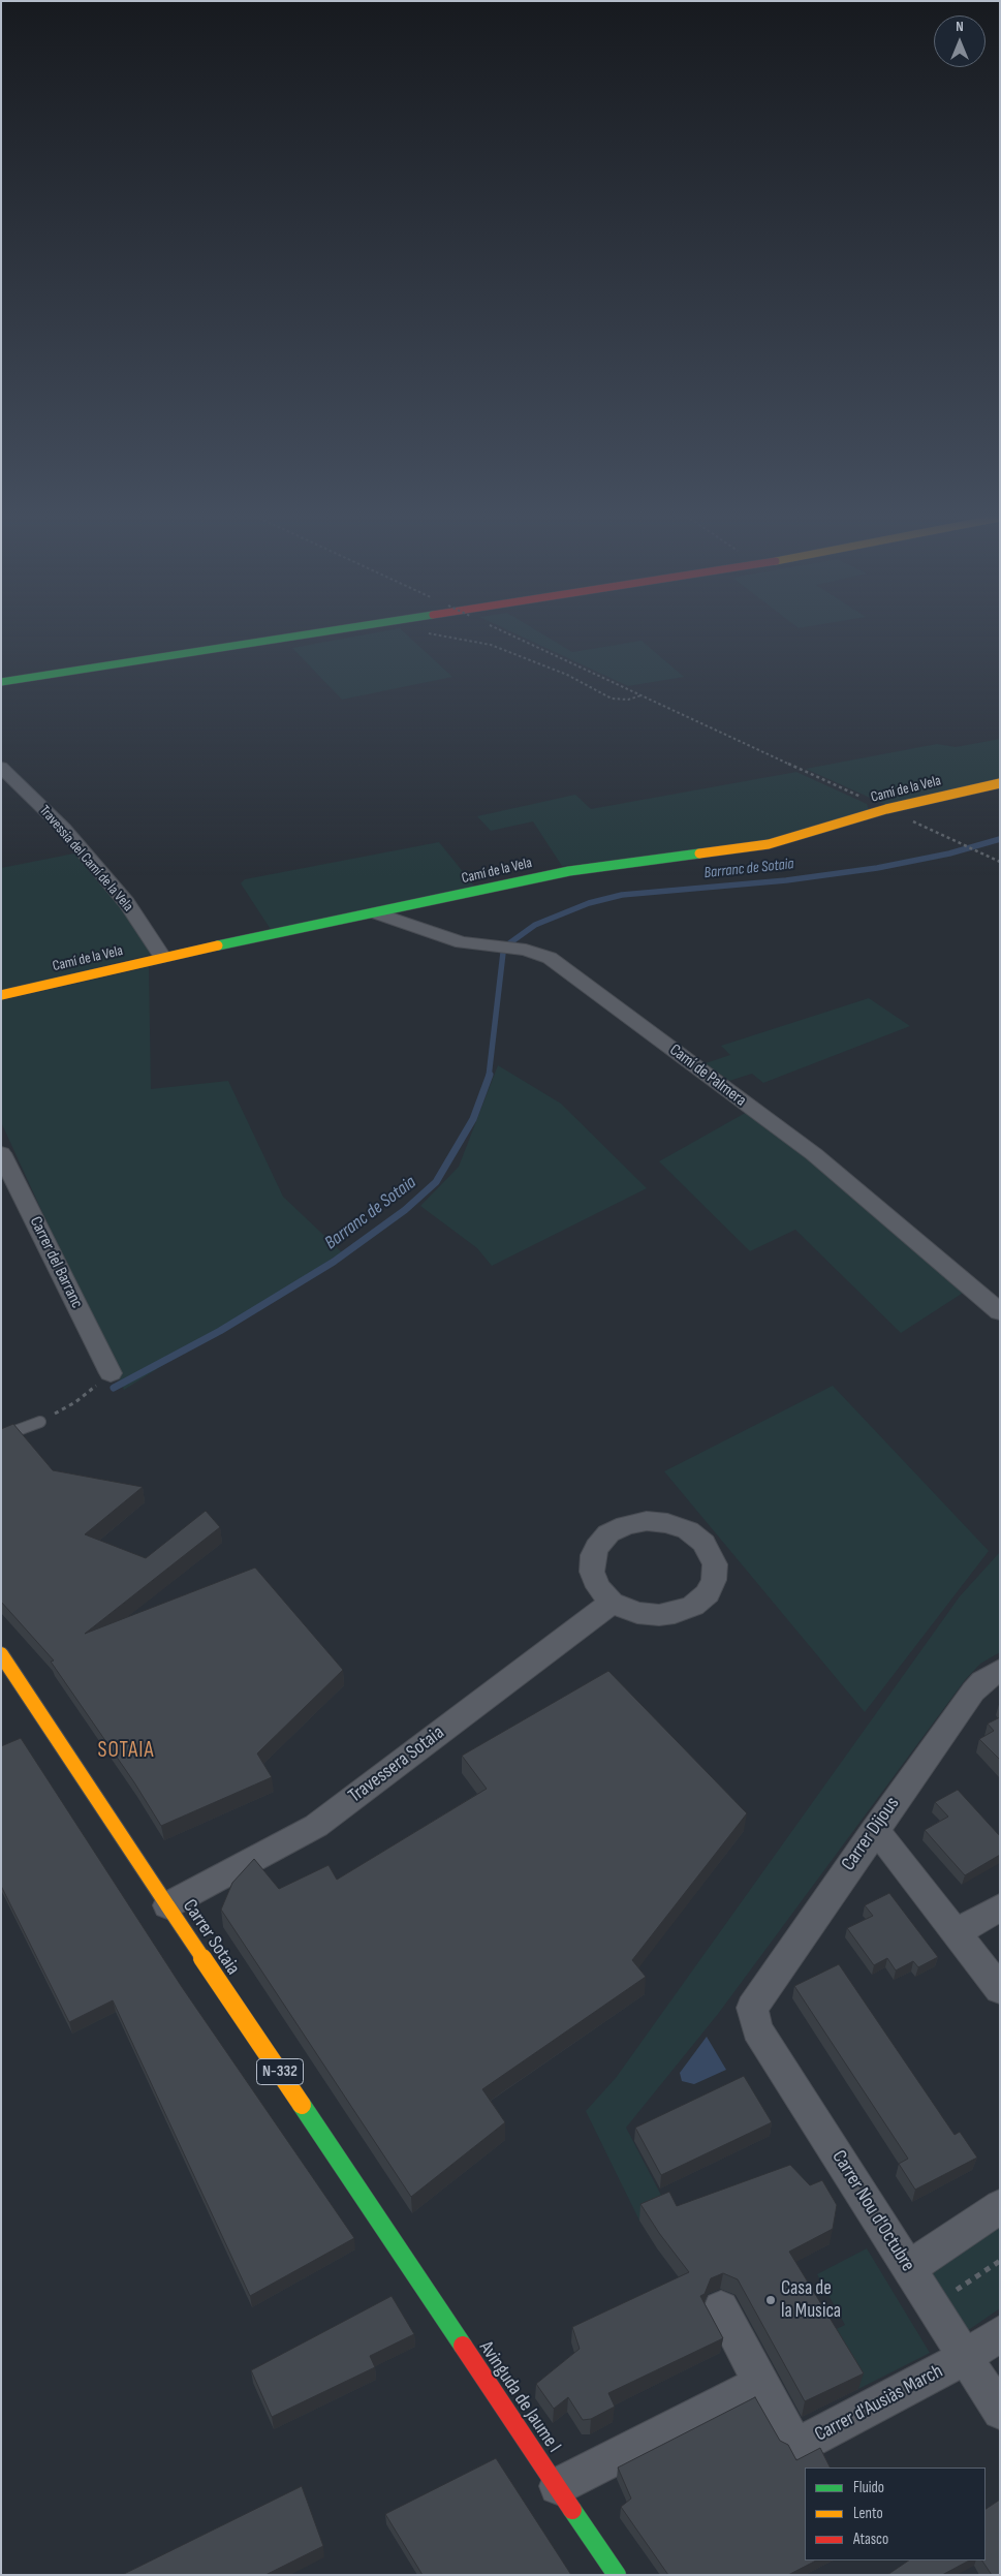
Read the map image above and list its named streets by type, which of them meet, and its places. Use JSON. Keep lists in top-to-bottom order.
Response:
{
  "streets": {
    "main road": [
      "Camí de la Vela",
      "Carrer Sotaia",
      "N-332",
      "Avinguda de Jaume I"
    ],
    "street": [
      "Travessia del Camí de la Vela",
      "Camí de Palmera",
      "Carrer del Barranc",
      "Travessera Sotaia",
      "Carrer Dijous",
      "Carrer Nou d'Octubre",
      "Carrer d'Ausiàs March"
    ]
  },
  "crossings": [
    ["Camí de la Vela", "Travessia del Camí de la Vela"],
    ["Camí de la Vela", "Camí de Palmera"],
    ["Travessera Sotaia", "Carrer Sotaia"],
    ["Carrer Dijous", "Carrer Nou d'Octubre"],
    ["Carrer Sotaia", "Avinguda de Jaume I"],
    ["Carrer Nou d'Octubre", "Carrer d'Ausiàs March"]
  ],
  "districts": ["SOTAIA"],
  "water": ["Barranc de Sotaia"],
  "places": ["Casa de la Musica"],
  "legend": ["Fluido", "Lento", "Atasco"],
  "north": "top"
}
